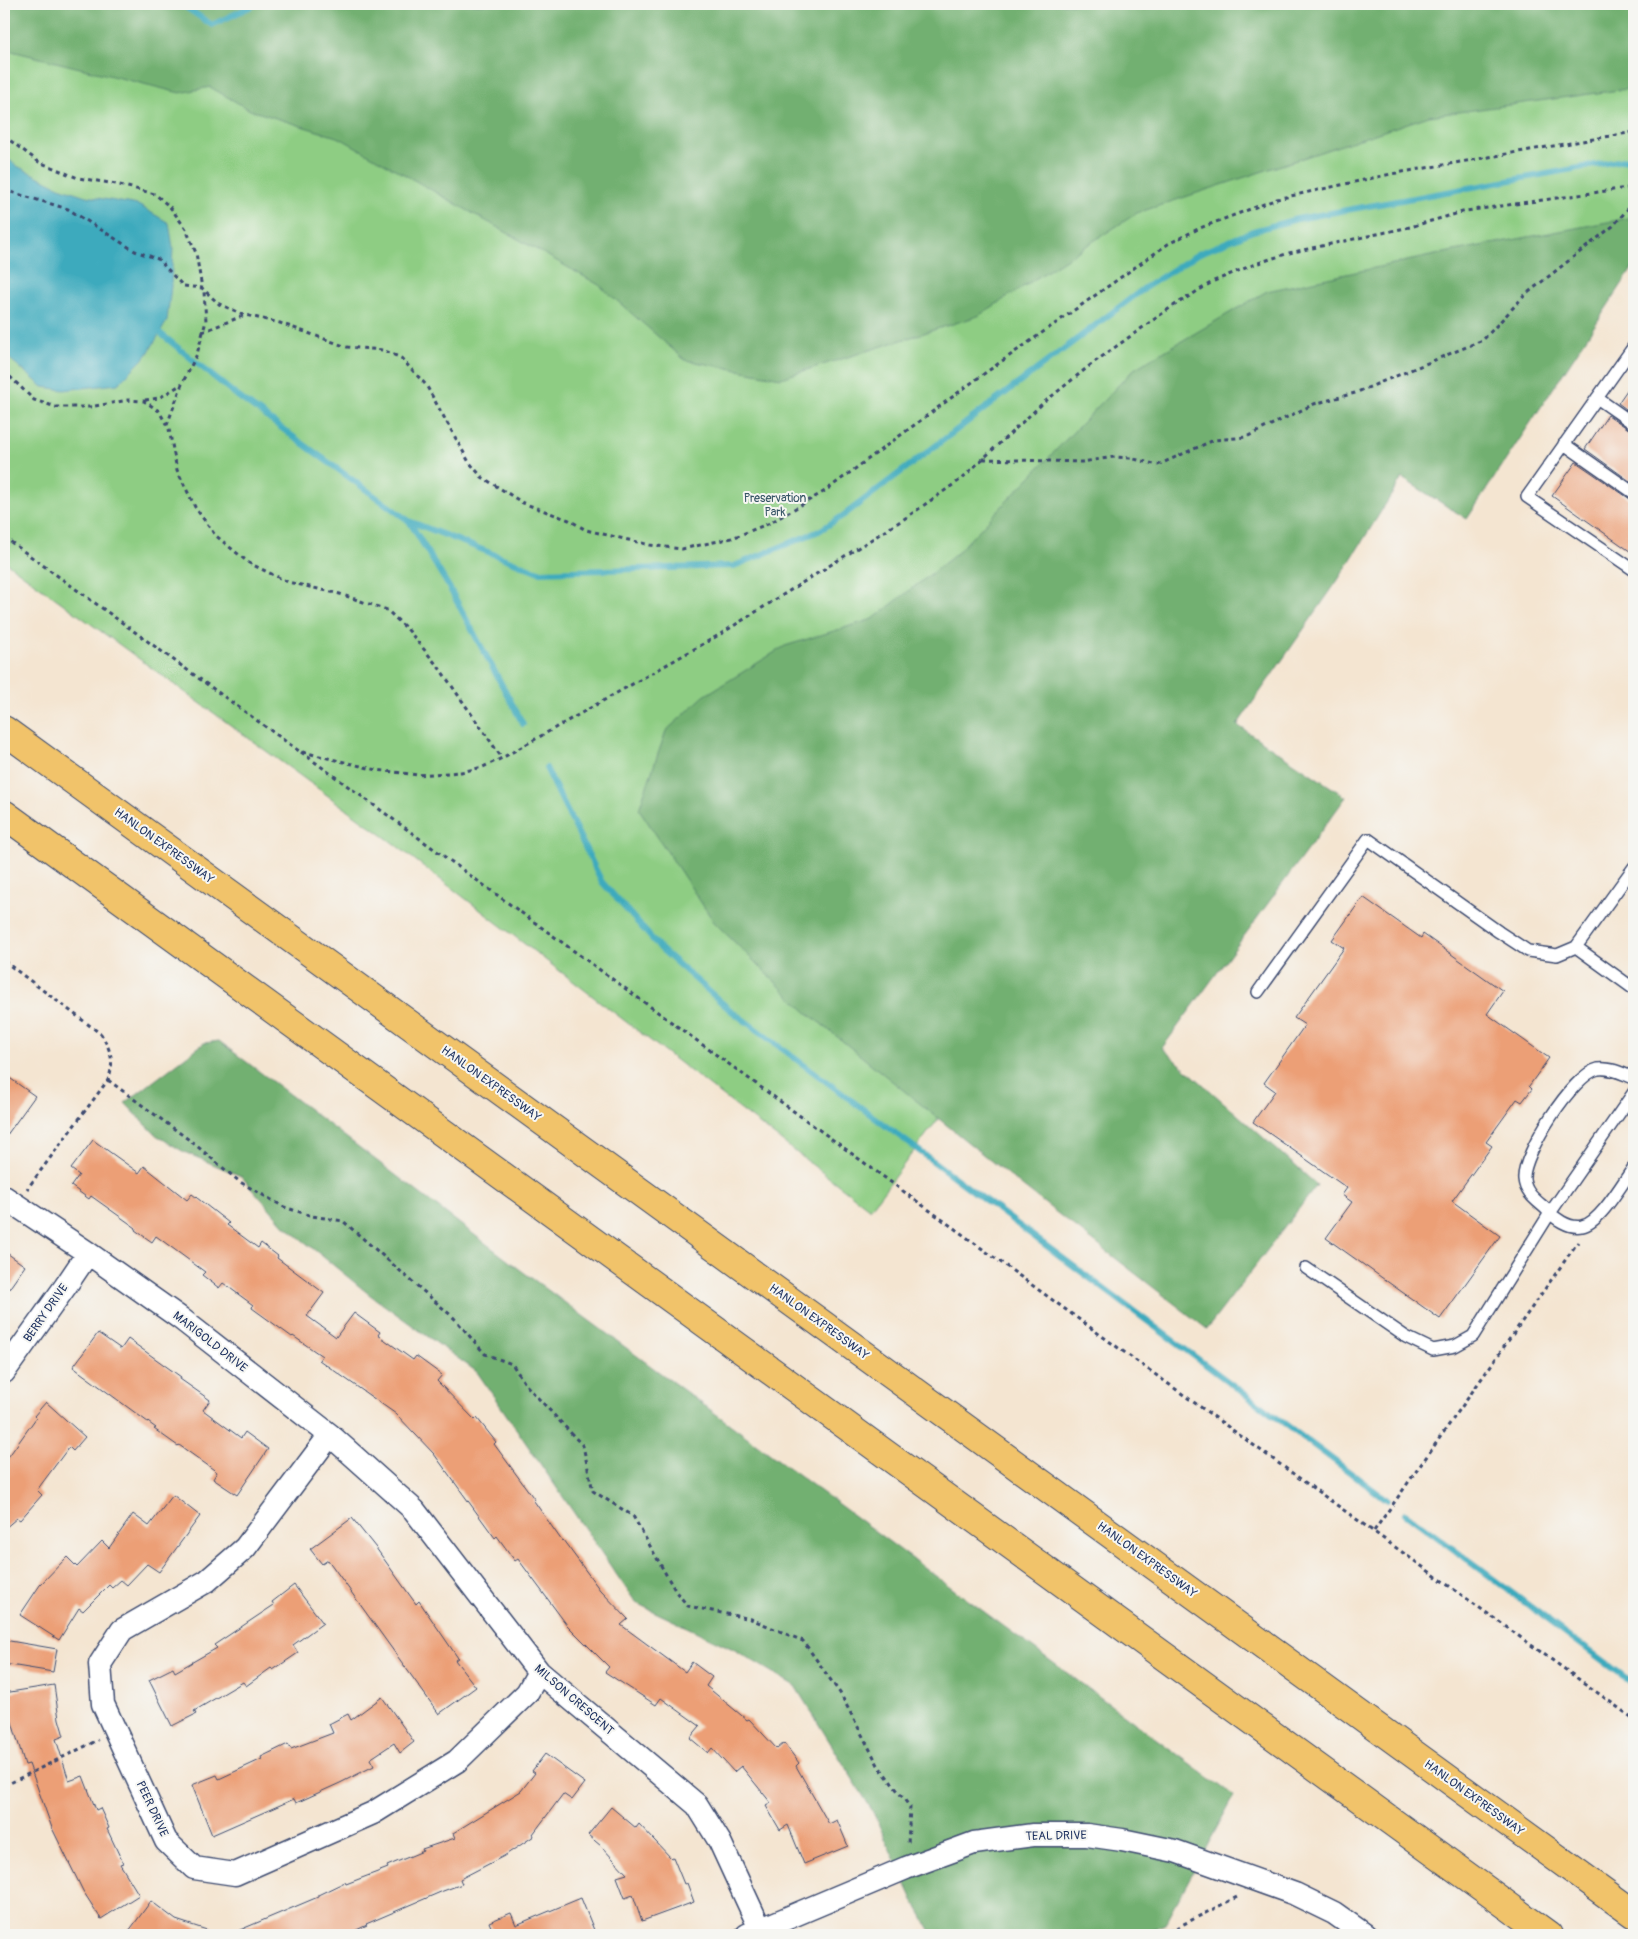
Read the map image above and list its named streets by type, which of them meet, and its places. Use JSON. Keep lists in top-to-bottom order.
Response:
{
  "streets": {
    "highway": ["HANLON EXPRESSWAY"],
    "street": [
      "BERRY DRIVE",
      "MARIGOLD DRIVE",
      "MILSON CRESCENT",
      "PEER DRIVE",
      "TEAL DRIVE"
    ]
  },
  "crossings": [
    ["BERRY DRIVE", "MARIGOLD DRIVE"],
    ["MARIGOLD DRIVE", "MILSON CRESCENT"],
    ["MARIGOLD DRIVE", "PEER DRIVE"],
    ["MILSON CRESCENT", "PEER DRIVE"],
    ["MILSON CRESCENT", "TEAL DRIVE"]
  ],
  "parks": ["Preservation Park"]
}
